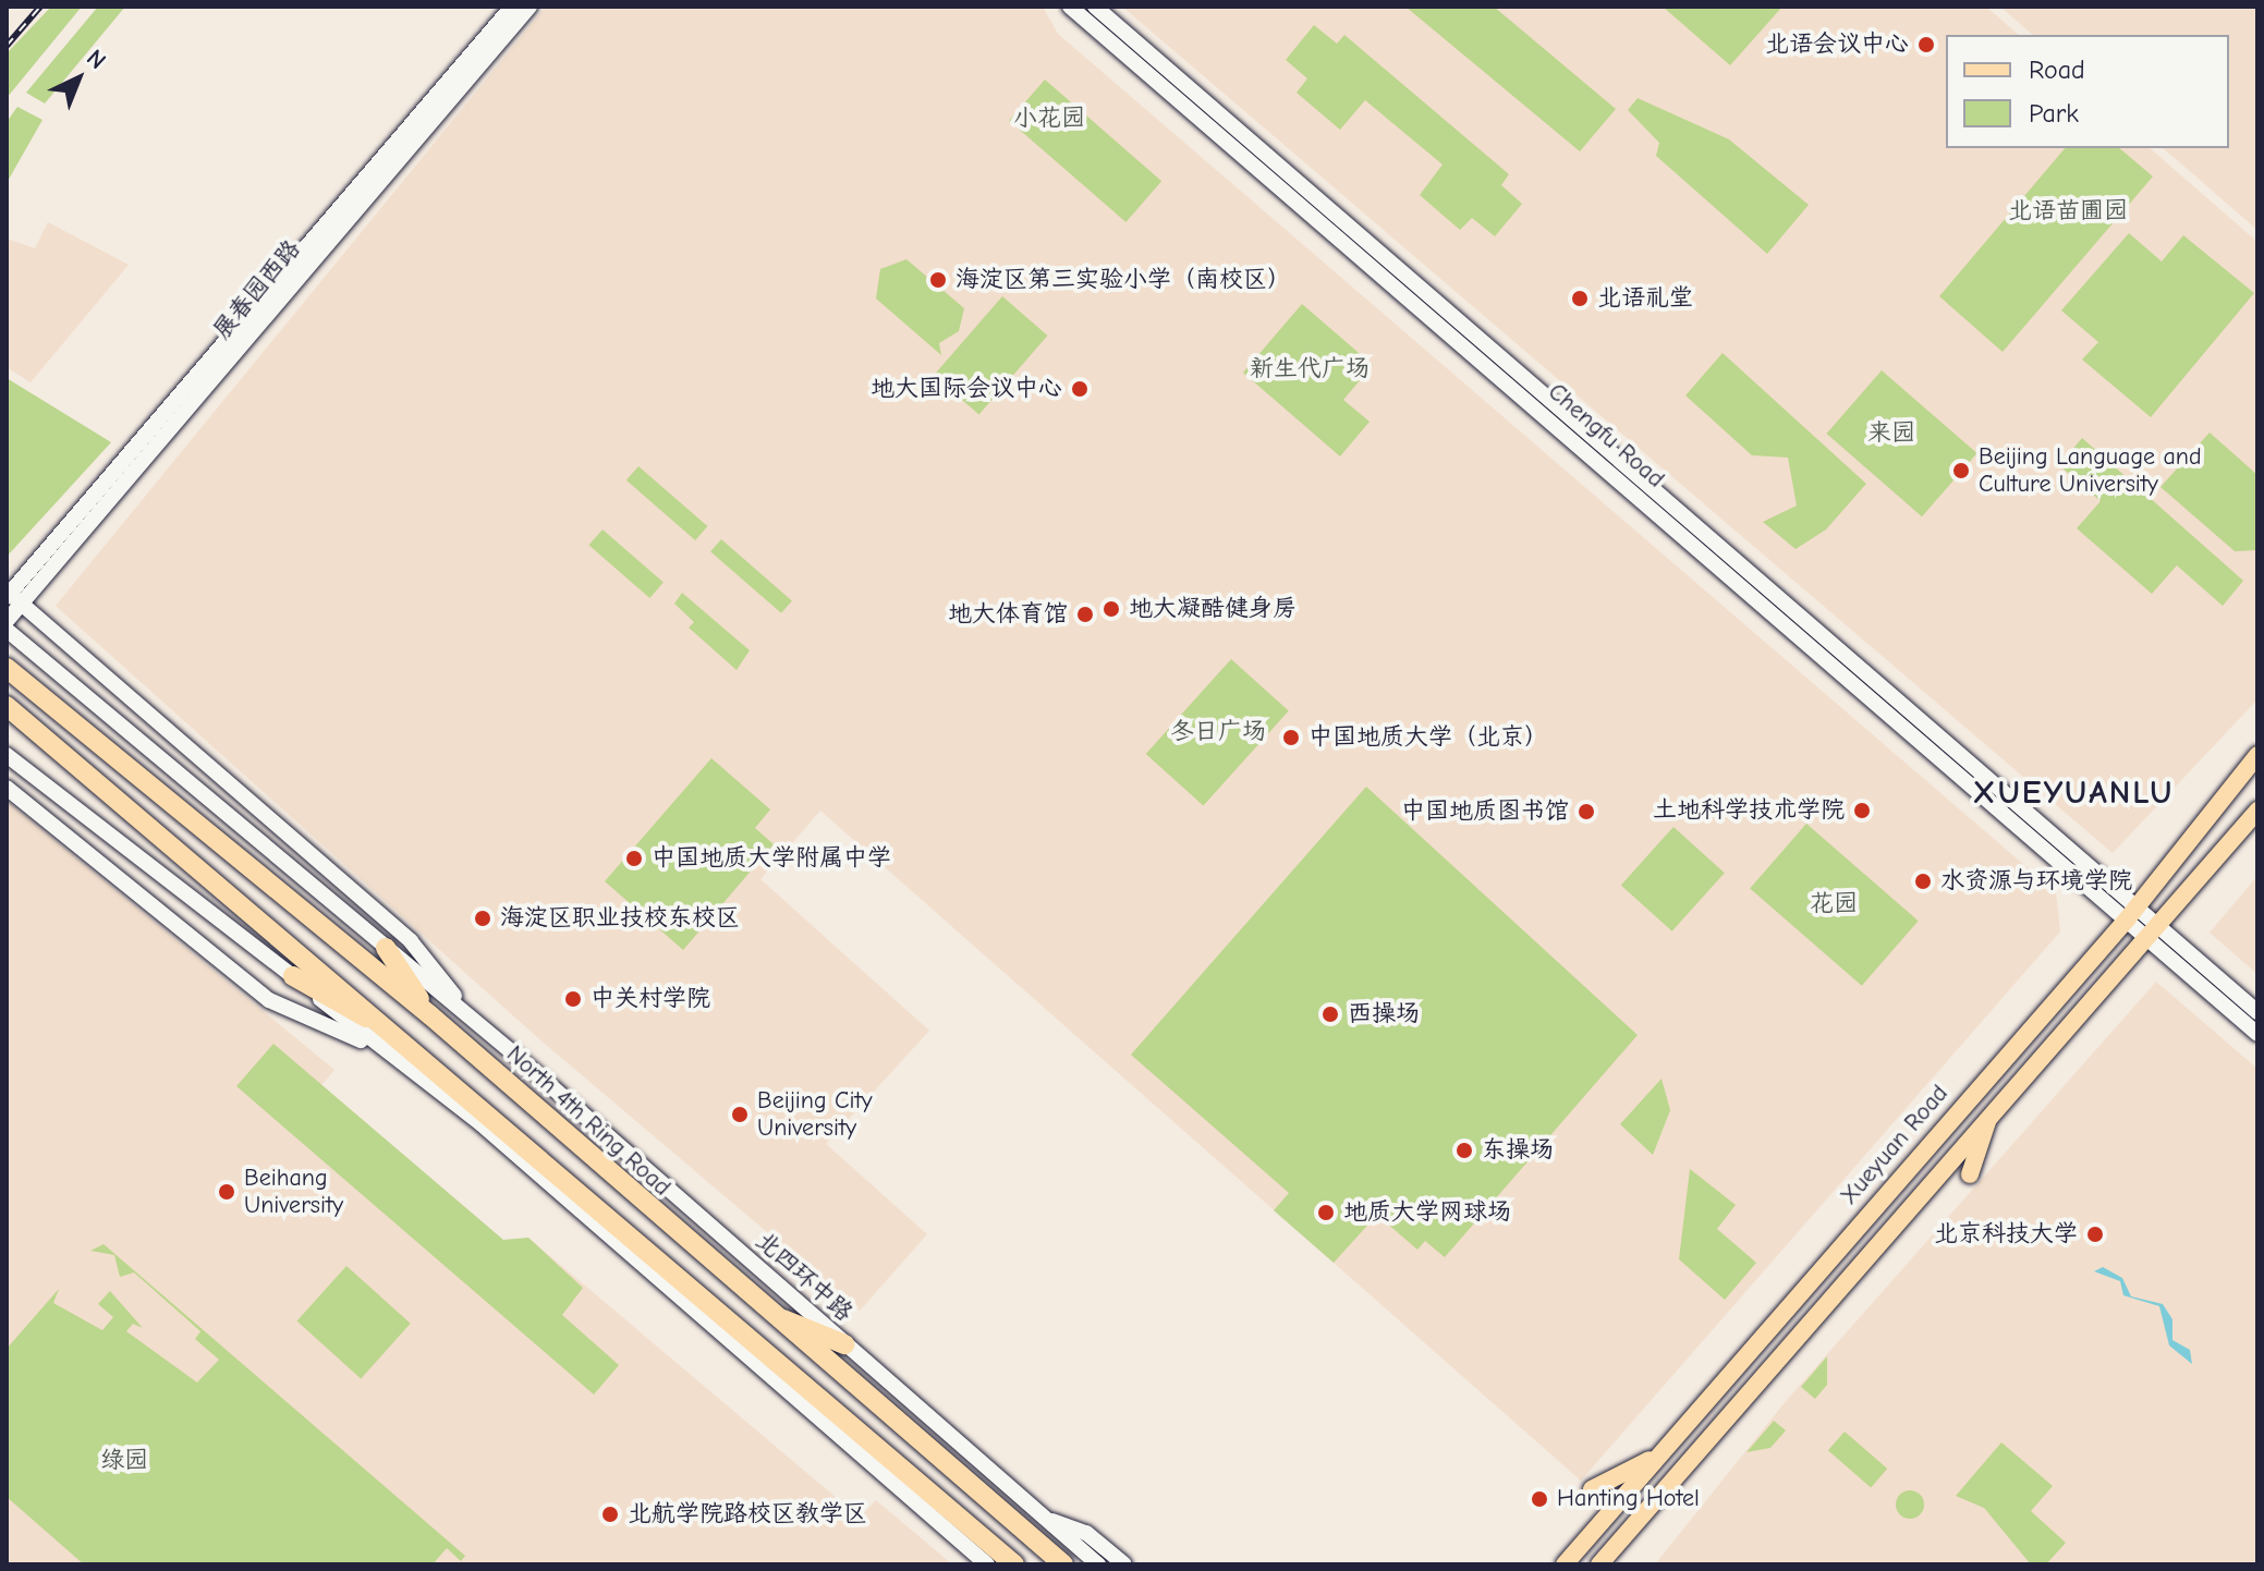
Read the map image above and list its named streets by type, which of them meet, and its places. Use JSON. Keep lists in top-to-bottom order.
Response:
{
  "streets": {
    "highway": ["North 4th Ring Road"],
    "main road": [
      "展春园西路",
      "Chengfu Road",
      "Xueyuan Road",
      "北四环中路"
    ]
  },
  "crossings": [
    ["Chengfu Road", "Xueyuan Road"]
  ],
  "districts": ["XUEYUANLU"],
  "parks": [
    "小花园",
    "北语苗圃园",
    "新生代广场",
    "来园",
    "冬日广场",
    "花园",
    "绿园"
  ],
  "places": [
    "北语会议中心",
    "海淀区第三实验小学（南校区）",
    "北语礼堂",
    "地大国际会议中心",
    "Beijing Language and Culture University",
    "地大凝酷健身房",
    "地大体育馆",
    "中国地质大学（北京）",
    "土地科学技术学院",
    "中国地质图书馆",
    "中国地质大学附属中学",
    "水资源与环境学院",
    "海淀区职业技校东校区",
    "中关村学院",
    "西操场",
    "Beijing City University",
    "东操场",
    "Beihang University",
    "地质大学网球场",
    "北京科技大学",
    "Hanting Hotel",
    "北航学院路校区教学区"
  ],
  "legend": ["Road", "Park"],
  "north": "top right"
}
